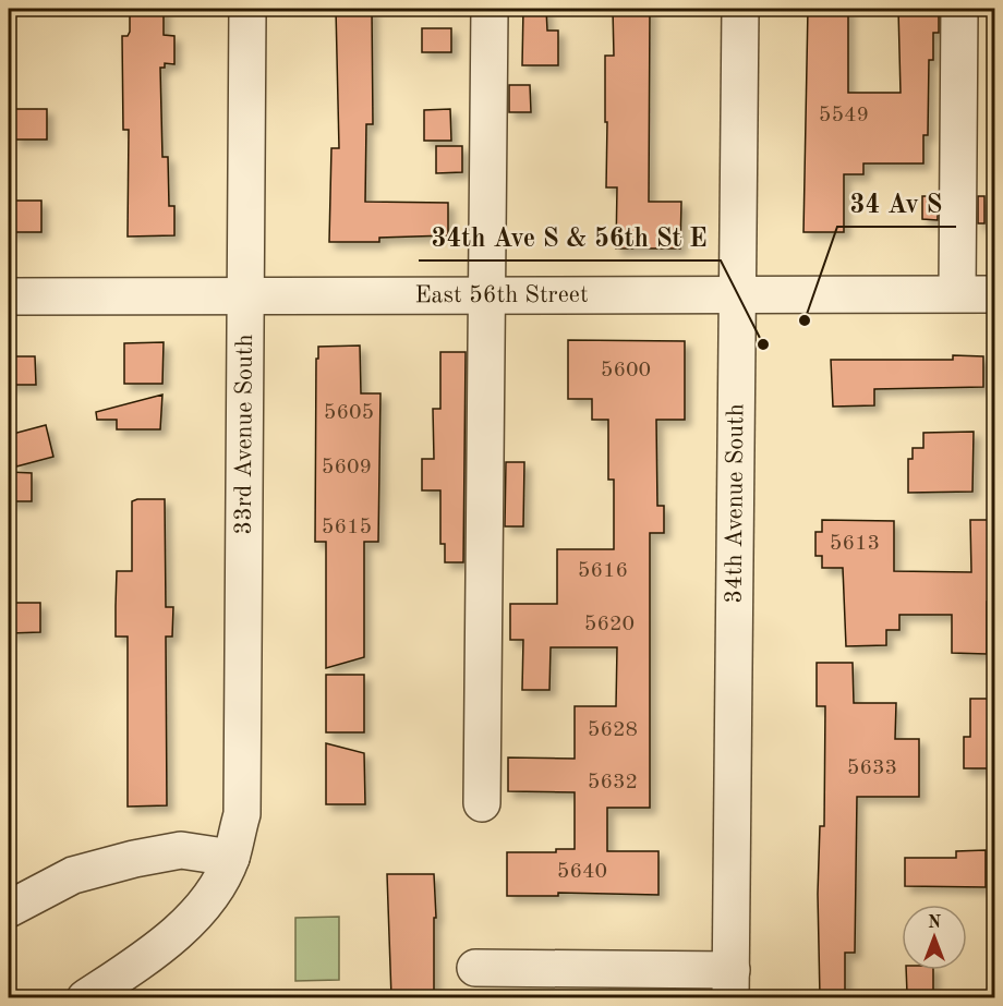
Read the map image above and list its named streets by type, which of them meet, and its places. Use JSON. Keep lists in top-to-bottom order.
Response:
{
  "streets": {
    "street": ["East 56th Street", "33rd Avenue South", "34th Avenue South"]
  },
  "crossings": [
    ["East 56th Street", "33rd Avenue South"],
    ["East 56th Street", "34th Avenue South"]
  ],
  "places": ["34 Av S", "34th Ave S & 56th St E"],
  "house_numbers": [
    "5549",
    "5600",
    "5605",
    "5609",
    "5615",
    "5613",
    "5616",
    "5620",
    "5628",
    "5633",
    "5632",
    "5640"
  ],
  "north": "top"
}
